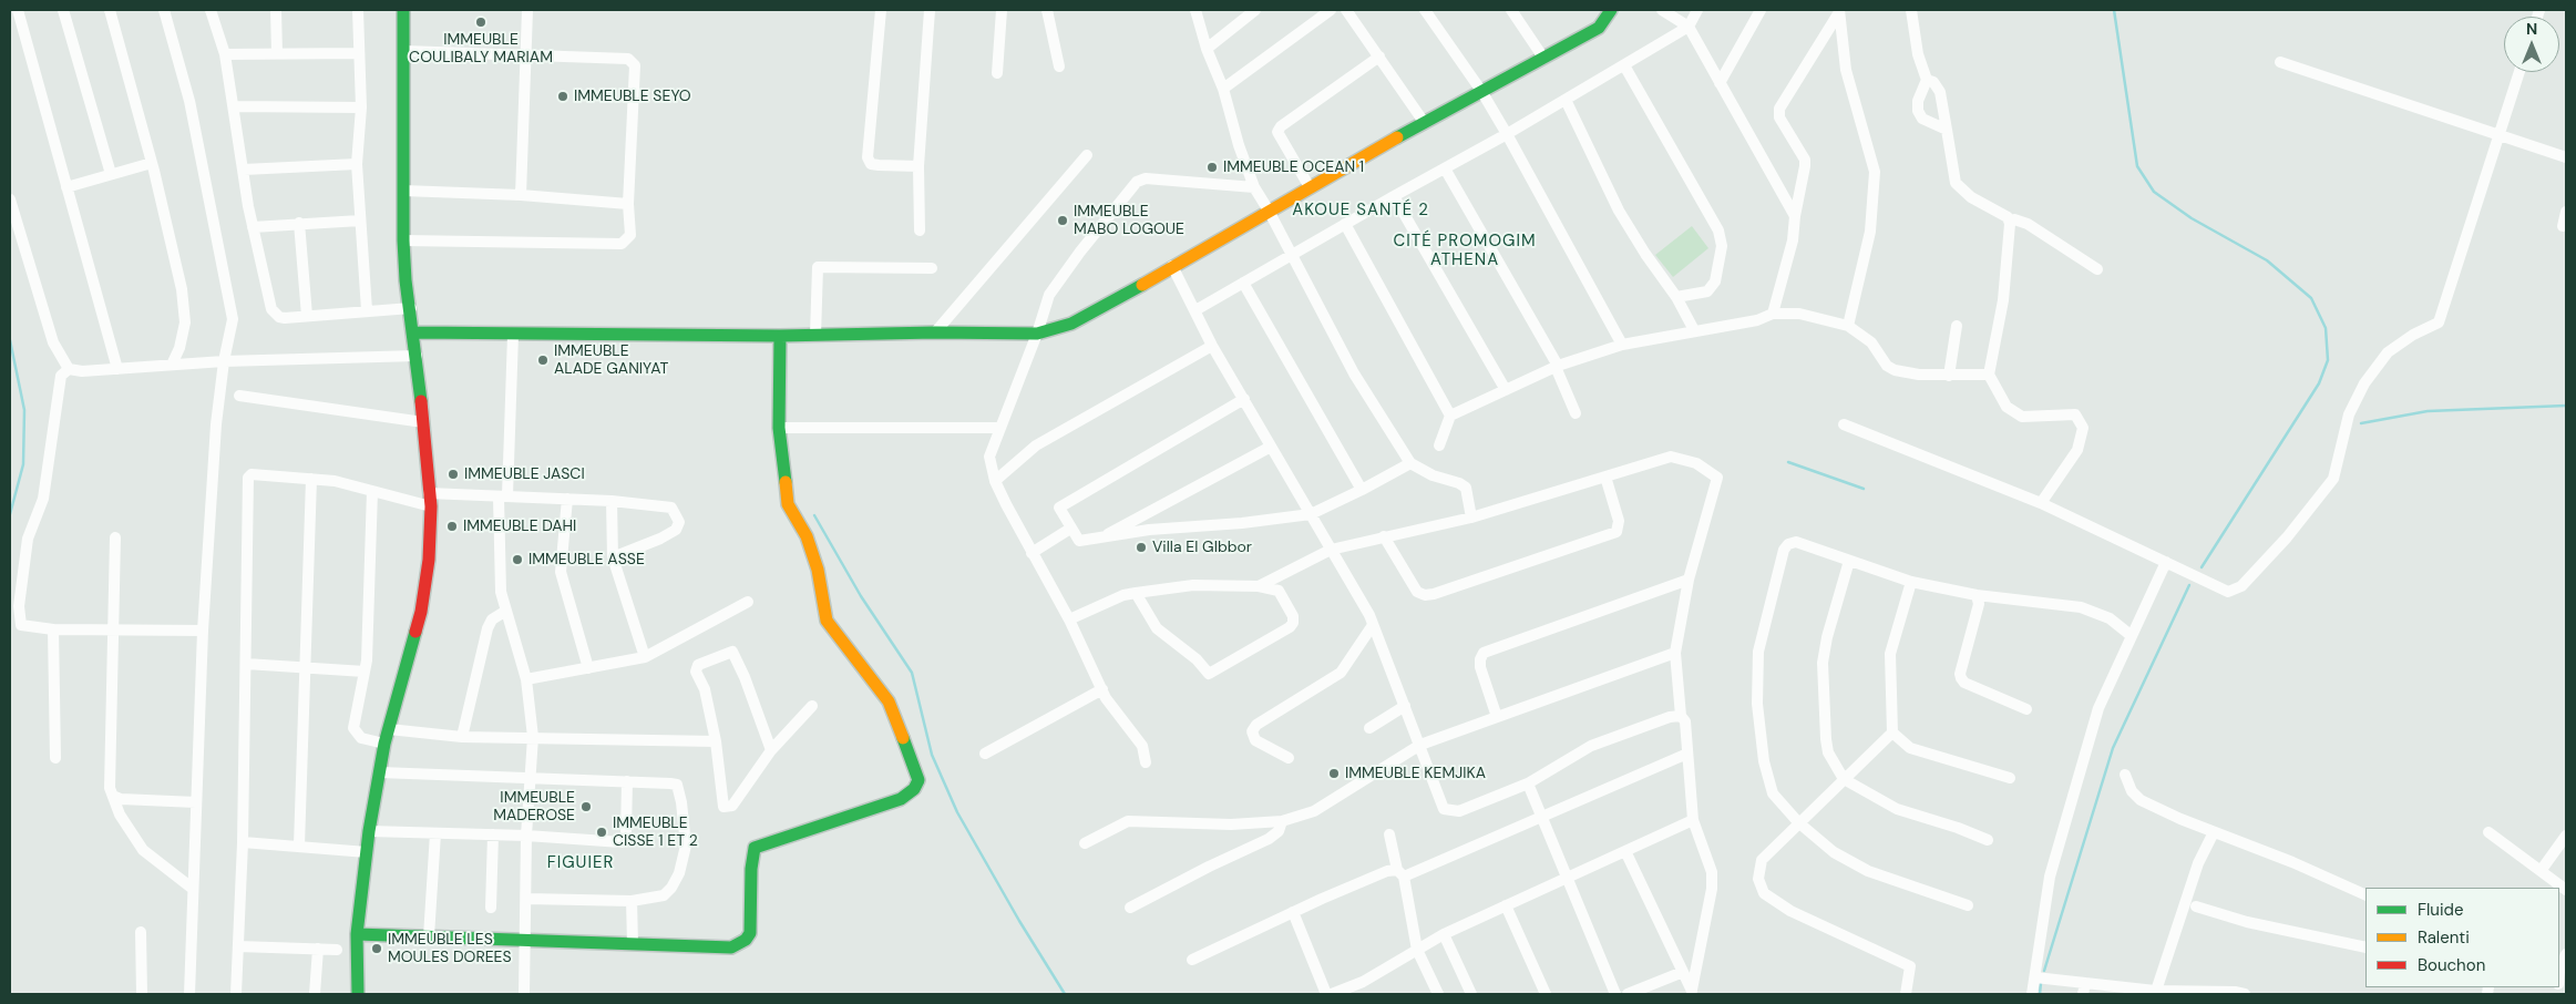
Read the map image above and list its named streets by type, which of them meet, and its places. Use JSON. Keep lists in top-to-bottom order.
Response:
{
  "districts": ["AKOUE SANTÉ 2", "CITÉ PROMOGIM ATHENA", "FIGUIER"],
  "places": [
    "IMMEUBLE COULIBALY MARIAM",
    "IMMEUBLE SEYO",
    "IMMEUBLE OCEAN 1",
    "IMMEUBLE MABO LOGOUE",
    "IMMEUBLE ALADE GANIYAT",
    "IMMEUBLE JASCI",
    "IMMEUBLE DAHI",
    "Villa El GIbbor",
    "IMMEUBLE ASSE",
    "IMMEUBLE KEMJIKA",
    "IMMEUBLE MADEROSE",
    "IMMEUBLE CISSE 1 ET 2",
    "IMMEUBLE LES MOULES DOREES"
  ],
  "legend": ["Fluide", "Ralenti", "Bouchon"],
  "north": "top"
}
